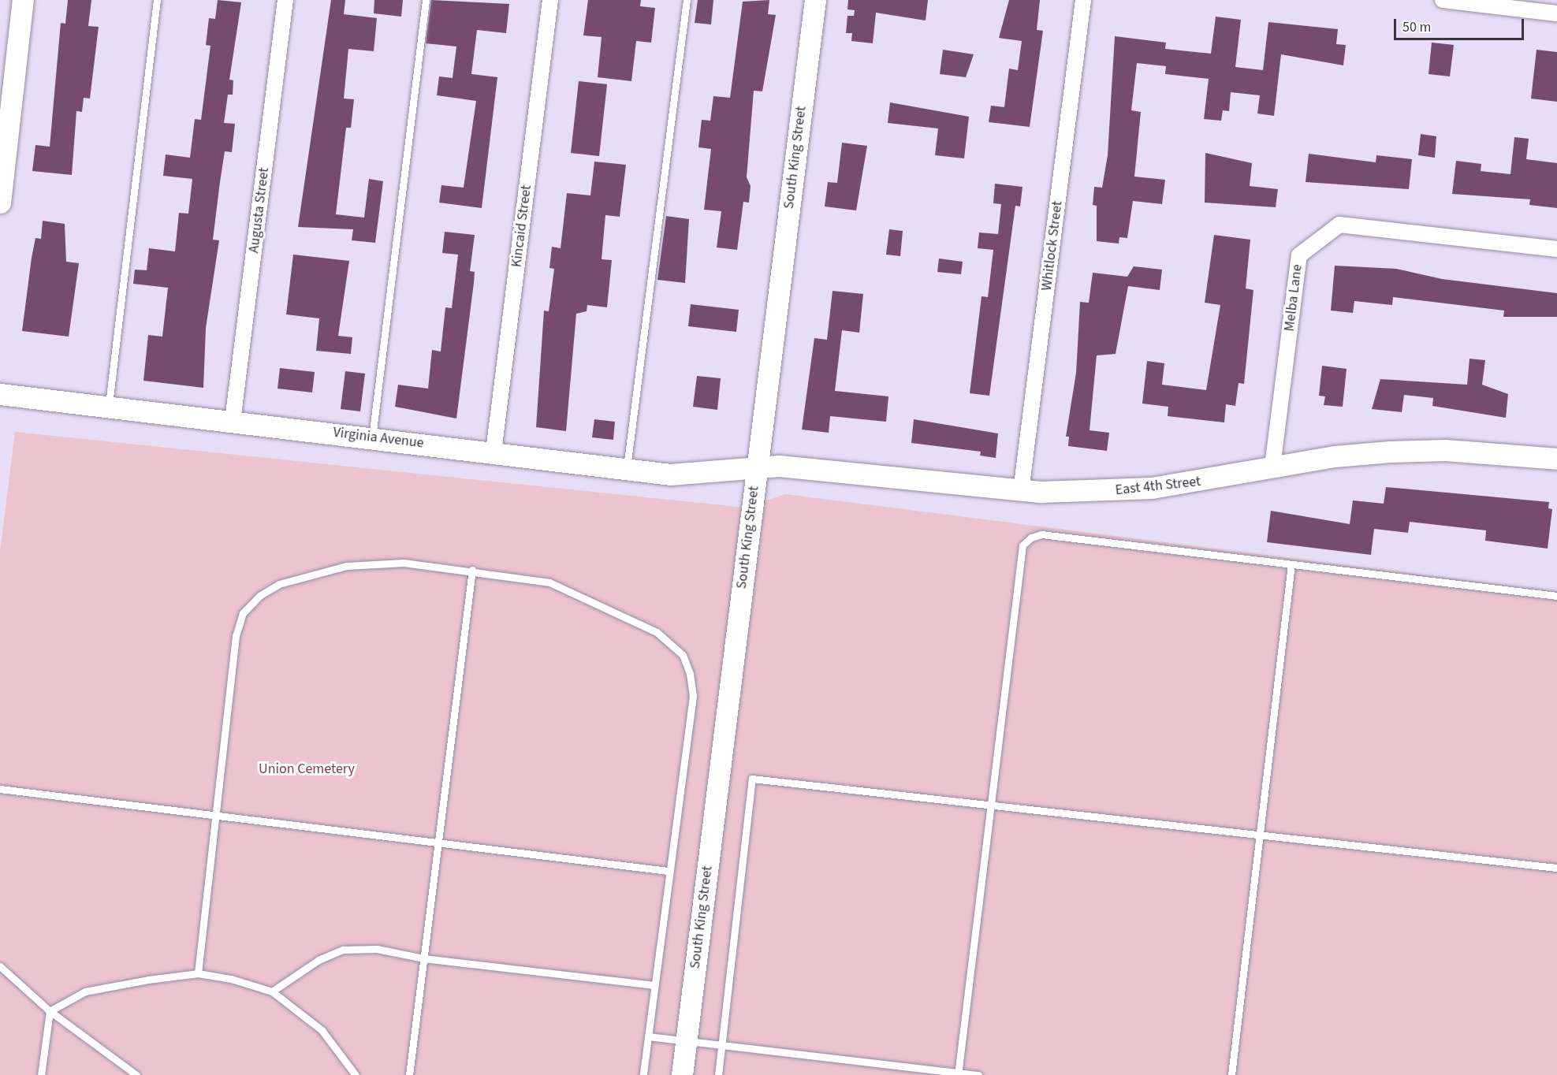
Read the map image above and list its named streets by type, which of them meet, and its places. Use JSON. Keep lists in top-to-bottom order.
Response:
{
  "streets": {
    "street": [
      "South King Street",
      "Augusta Street",
      "Kincaid Street",
      "Whitlock Street",
      "Melba Lane",
      "Virginia Avenue",
      "East 4th Street"
    ]
  },
  "crossings": [
    ["South King Street", "Virginia Avenue"],
    ["South King Street", "East 4th Street"],
    ["Augusta Street", "Virginia Avenue"],
    ["Kincaid Street", "Virginia Avenue"],
    ["Whitlock Street", "East 4th Street"],
    ["Melba Lane", "East 4th Street"],
    ["Virginia Avenue", "East 4th Street"]
  ],
  "parks": ["Union Cemetery"],
  "scale_bar": "50 m"
}
